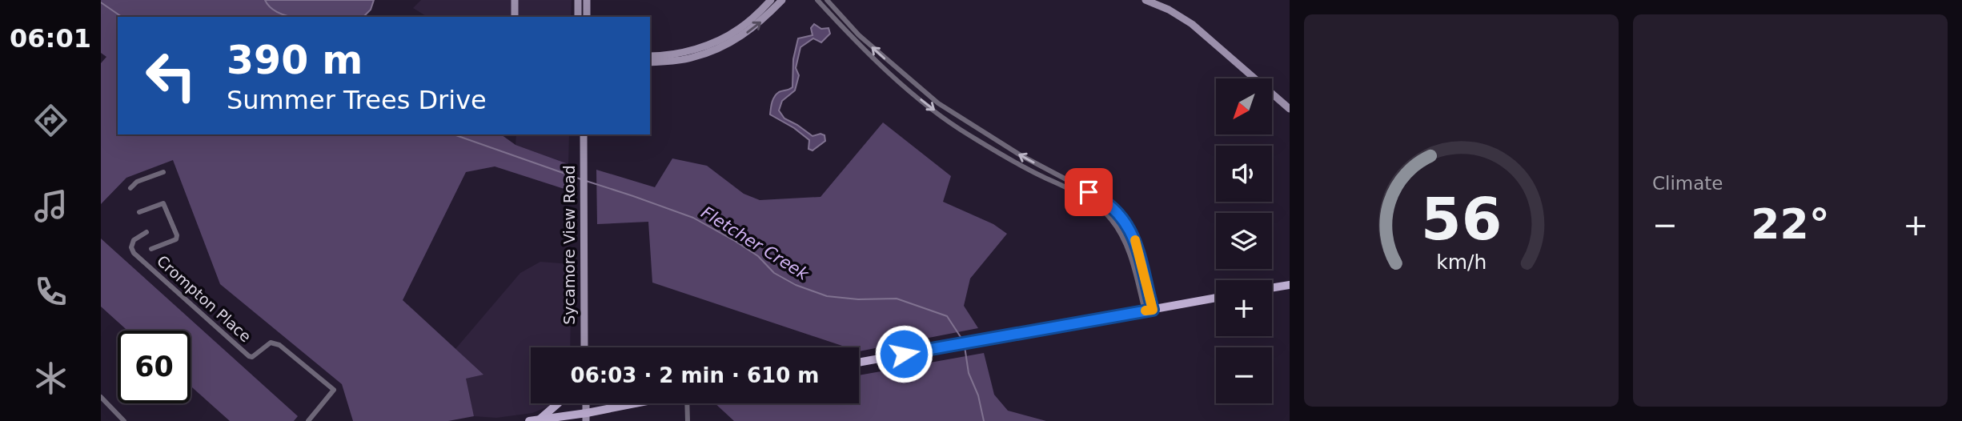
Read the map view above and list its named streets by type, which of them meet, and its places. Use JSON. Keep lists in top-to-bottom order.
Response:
{
  "streets": {
    "street": ["Sycamore View Road", "Crompton Place"]
  },
  "water": ["Fletcher Creek"],
  "north": "bottom left",
  "page": {
    "tabs": "06:01",
    "tile": "Climate",
    "turn": ["390 m", "Summer Trees Drive"],
    "map_buttons": ["+", "−"],
    "heat": ["−", "22°", "+"],
    "limit": "60",
    "trip": "06:03 · 2 min · 610 m",
    "gauge": ["56", "km/h"]
  }
}
